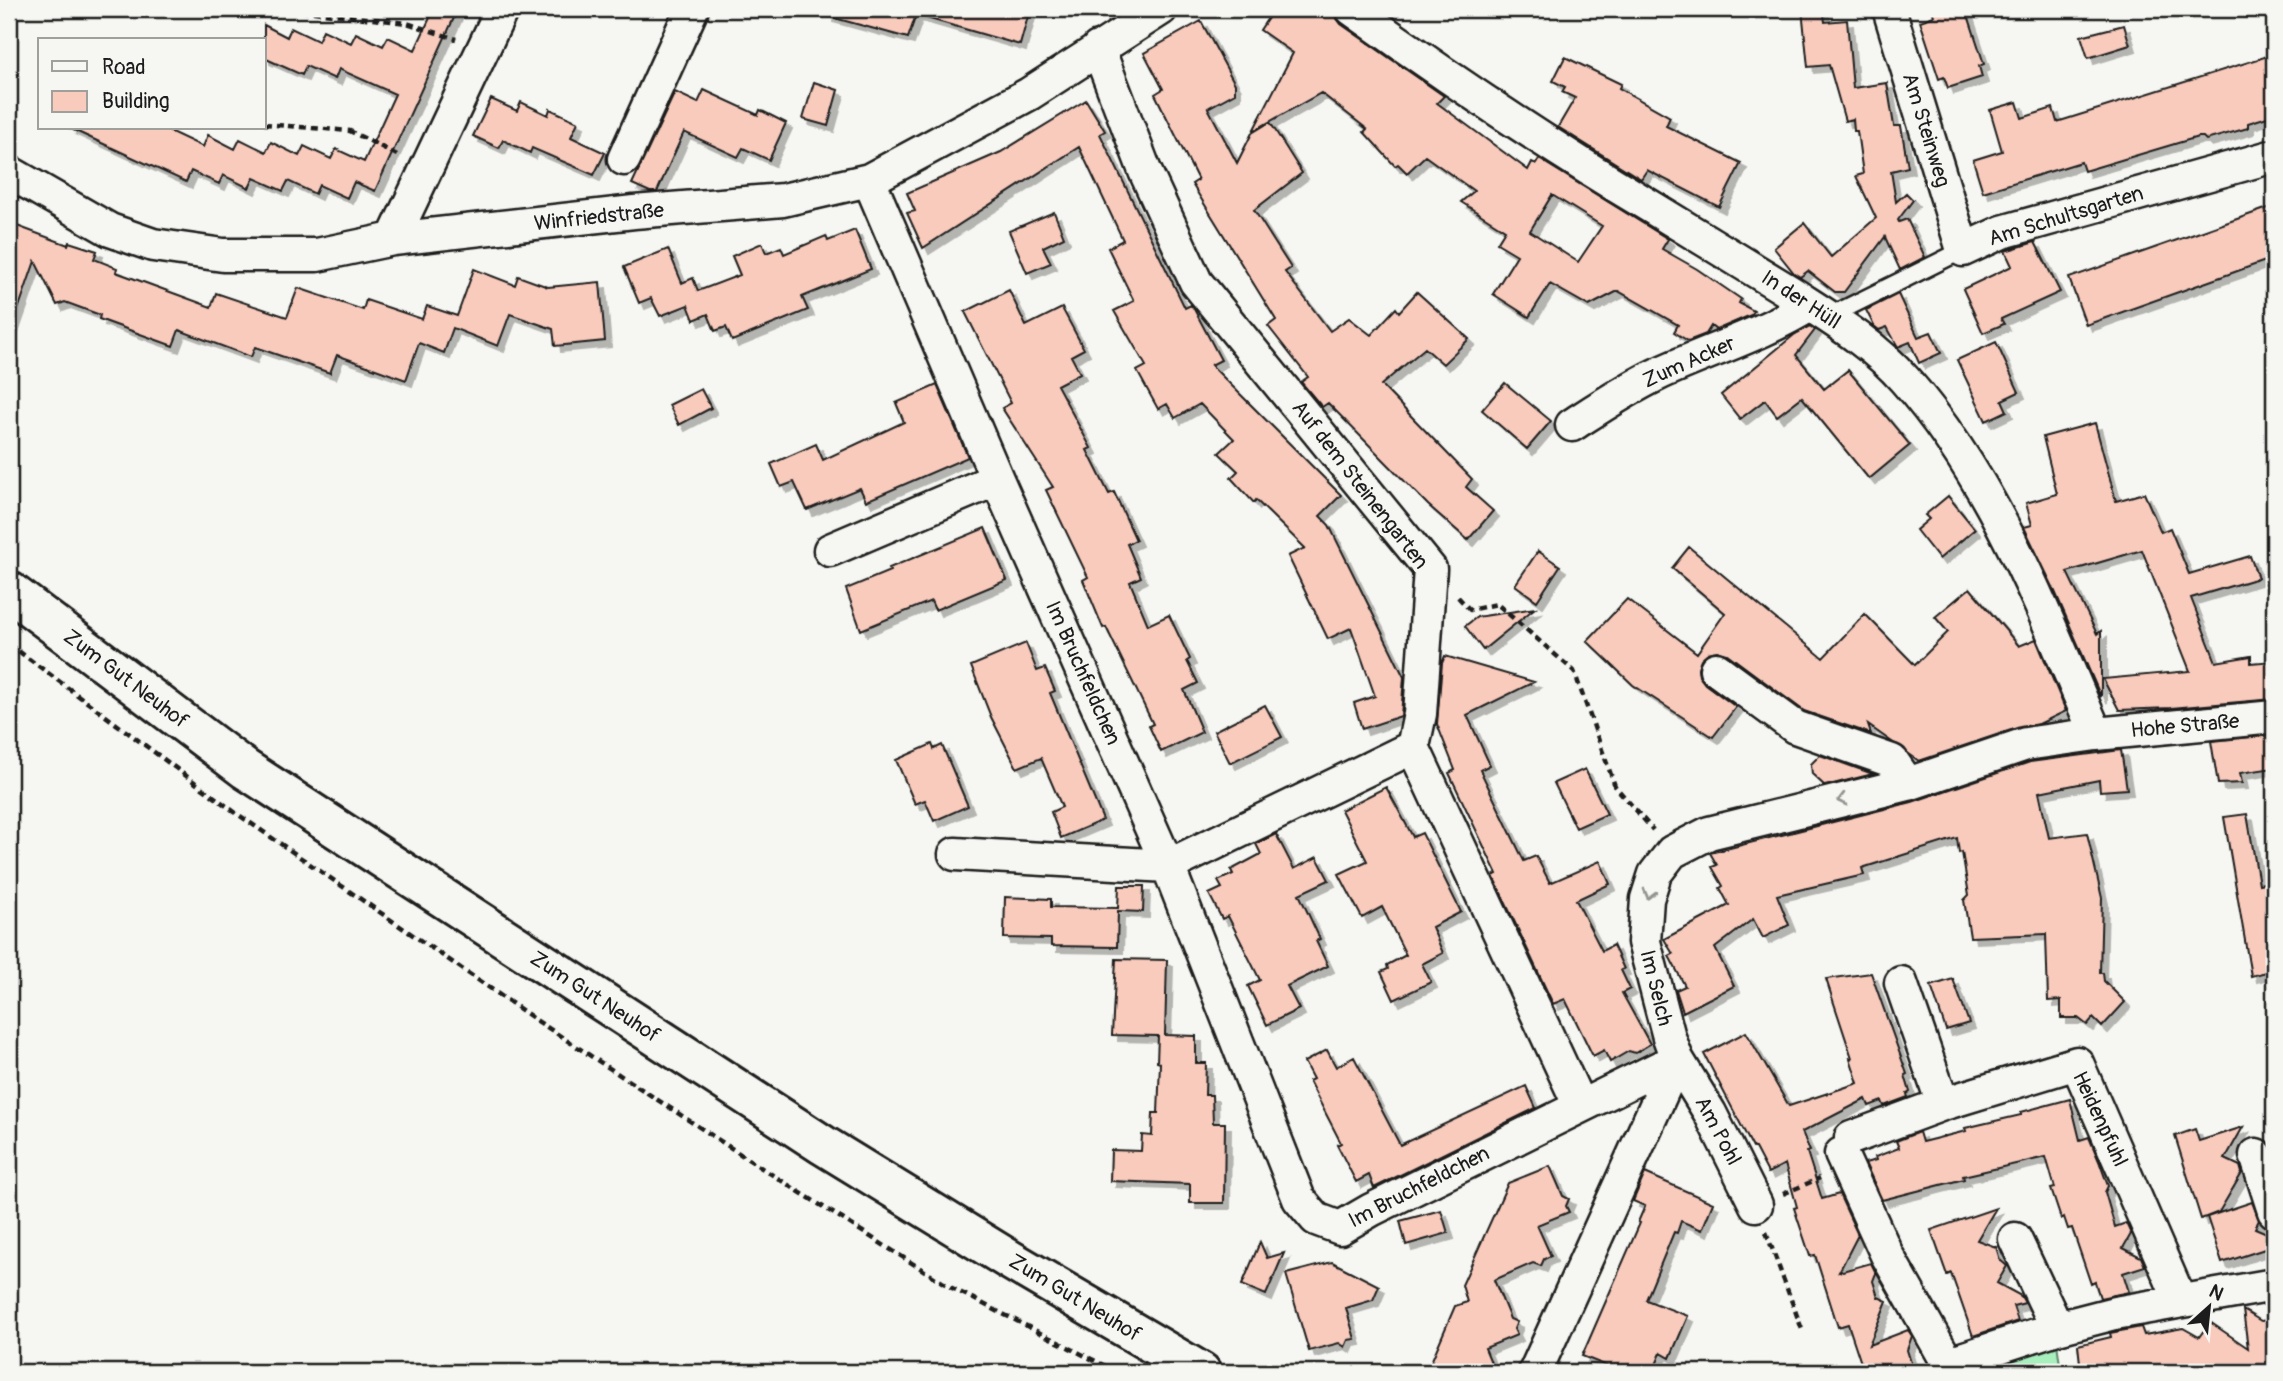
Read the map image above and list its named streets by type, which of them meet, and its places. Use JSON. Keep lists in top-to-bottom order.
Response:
{
  "streets": {
    "main road": ["Zum Gut Neuhof"],
    "street": [
      "Am Steinweg",
      "Am Schultsgarten",
      "Winfriedstraße",
      "In der Hüll",
      "Zum Acker",
      "Auf dem Steinengarten",
      "Im Bruchfeldchen",
      "Hohe Straße",
      "Im Selch",
      "Heidenpfuhl",
      "Am Pohl"
    ]
  },
  "crossings": [
    ["Am Steinweg", "Am Schultsgarten"],
    ["Am Schultsgarten", "In der Hüll"],
    ["Am Schultsgarten", "Zum Acker"],
    ["Winfriedstraße", "Auf dem Steinengarten"],
    ["Winfriedstraße", "Im Bruchfeldchen"],
    ["In der Hüll", "Zum Acker"],
    ["In der Hüll", "Hohe Straße"],
    ["In der Hüll", "Im Selch"],
    ["Im Bruchfeldchen", "Im Selch"],
    ["Im Bruchfeldchen", "Am Pohl"],
    ["Hohe Straße", "Im Selch"],
    ["Im Selch", "Am Pohl"]
  ],
  "legend": ["Road", "Building"],
  "north": "top right"
}
